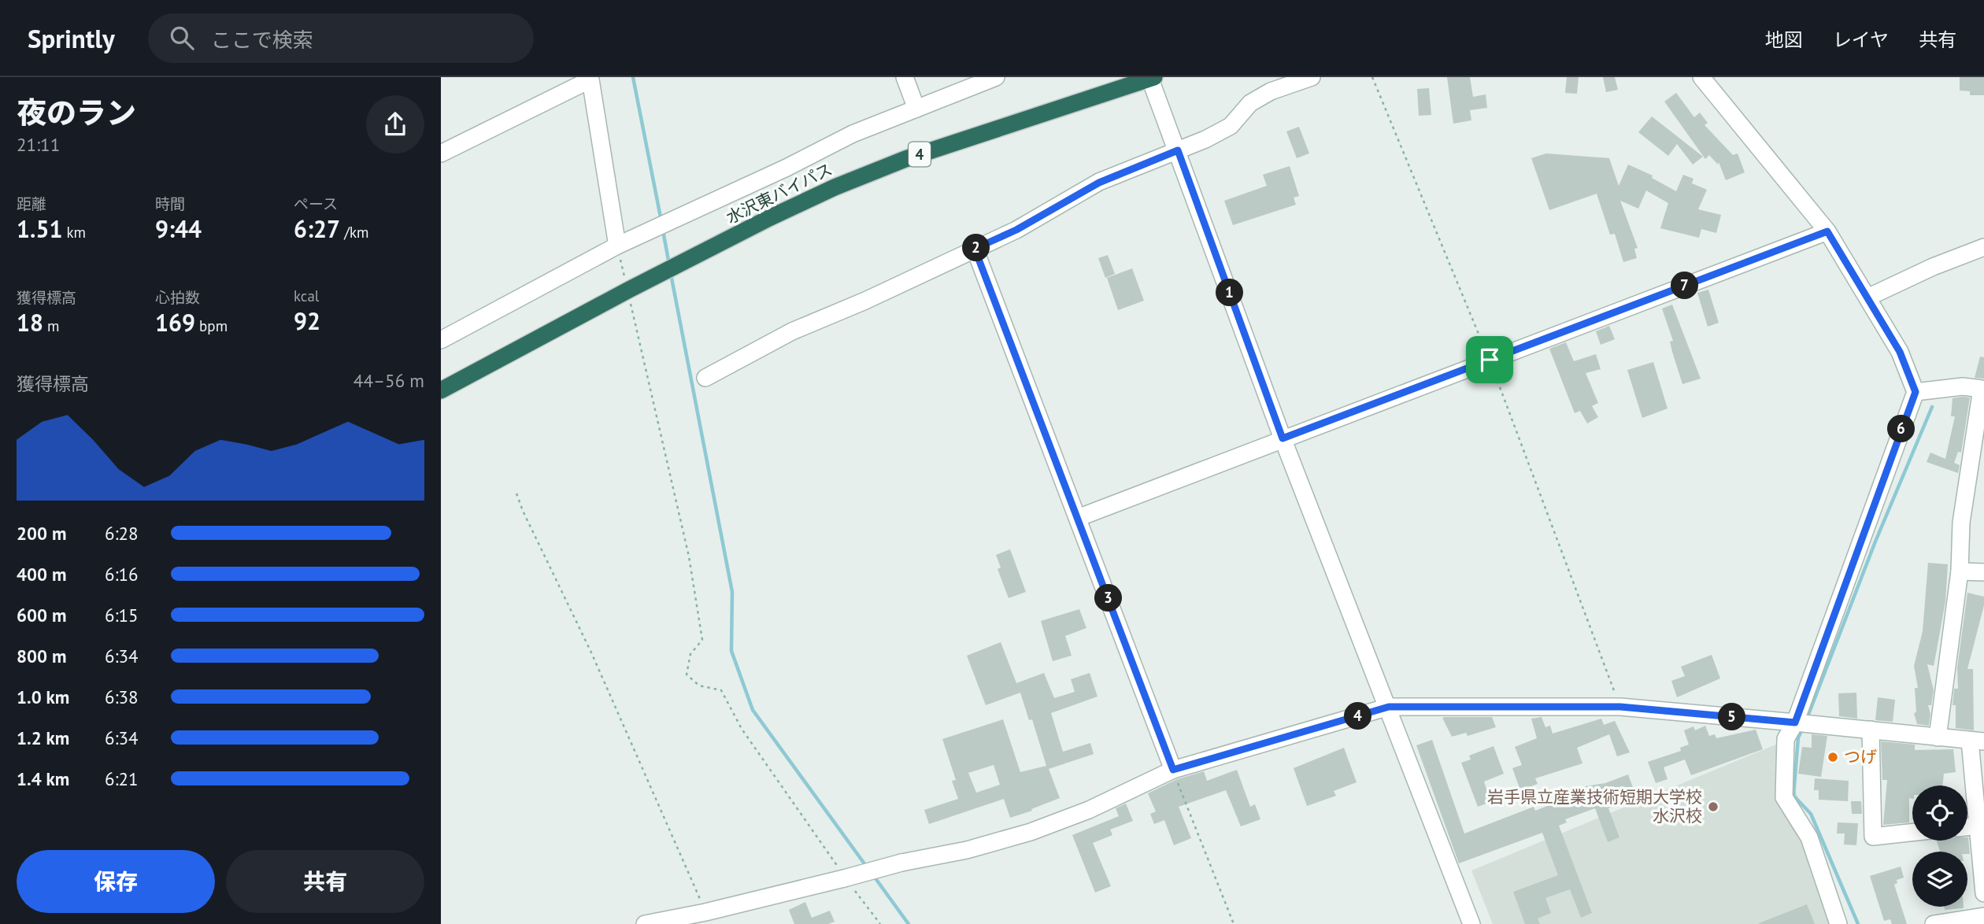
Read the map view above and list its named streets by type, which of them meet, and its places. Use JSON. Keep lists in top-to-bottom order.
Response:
{
  "streets": {
    "highway": ["4", "水沢東バイパス"]
  },
  "places": ["つげ", "岩手県立産業技術短期大学校 水沢校"],
  "page": {
    "header": "Sprintly",
    "search": "ここで検索",
    "nav": ["地図", "レイヤ", "共有"],
    "heading": ["夜のラン", "21:11"],
    "stats": [
      ["距離", "1.51 km"],
      ["時間", "9:44"],
      ["ペース", "6:27 /km"],
      ["獲得標高", "18 m"],
      ["心拍数", "169 bpm"],
      ["kcal", "92"]
    ],
    "pins": [
      "2",
      "7",
      "1",
      "6",
      "3",
      "4",
      "5"
    ],
    "chart": ["獲得標高", "44–56 m"],
    "list": [
      {
        "name": "200 m",
        "note": "6:28"
      },
      {
        "name": "400 m",
        "note": "6:16"
      },
      {
        "name": "600 m",
        "note": "6:15"
      },
      {
        "name": "800 m",
        "note": "6:34"
      },
      {
        "name": "1.0 km",
        "note": "6:38"
      },
      {
        "name": "1.2 km",
        "note": "6:34"
      },
      {
        "name": "1.4 km",
        "note": "6:21"
      }
    ],
    "buttons": ["保存", "共有"]
  }
}
